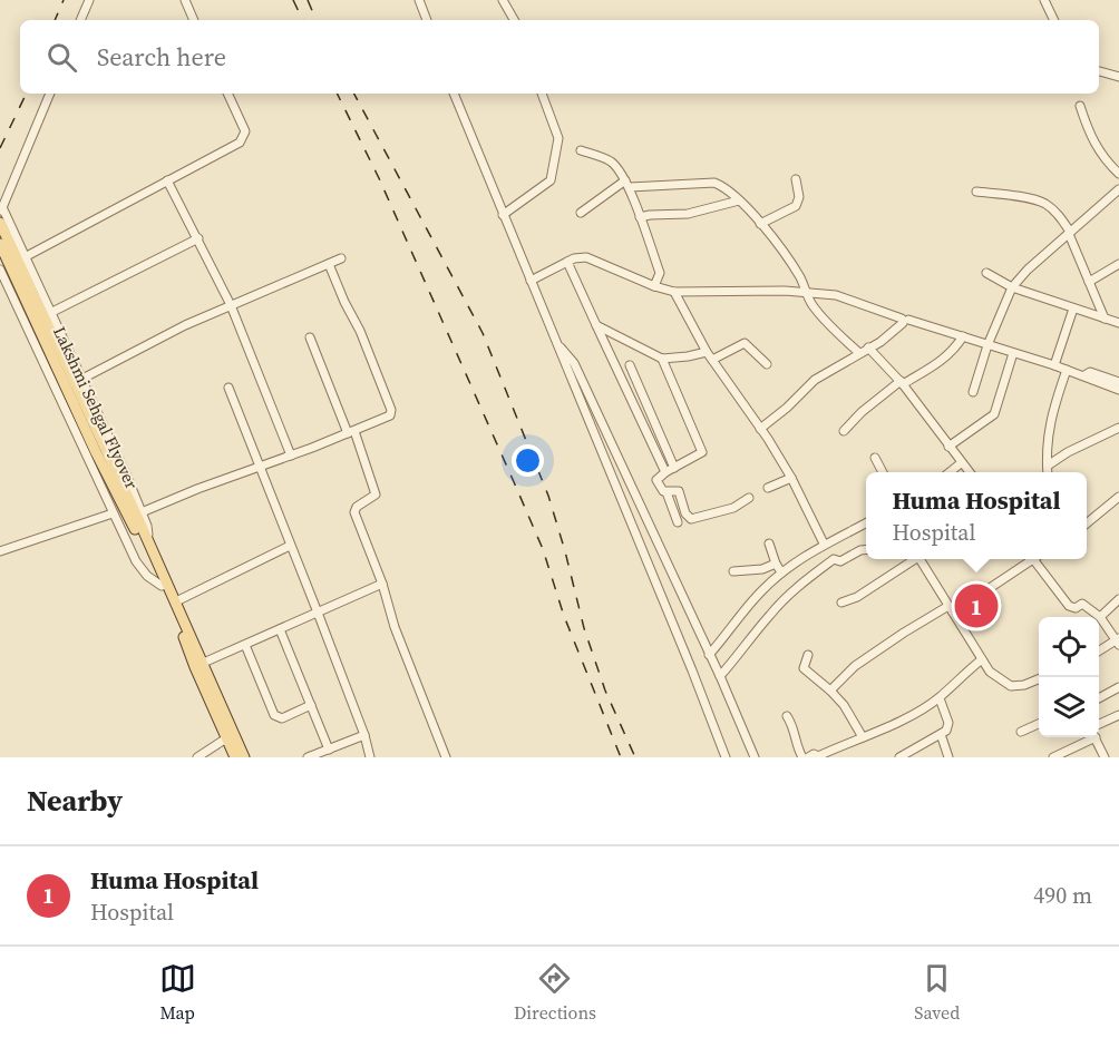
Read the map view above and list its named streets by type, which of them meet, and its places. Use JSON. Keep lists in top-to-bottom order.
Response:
{
  "streets": {
    "main road": ["Lakshmi Sehgal Flyover"]
  },
  "page": {
    "search": "Search here",
    "popup": ["Huma Hospital", "Hospital"],
    "pins": "1",
    "heading": "Nearby",
    "list": [
      {
        "mark": "1",
        "name": "Huma Hospital",
        "note": "Hospital",
        "value": "490 m"
      }
    ],
    "nav": ["Map", "Directions", "Saved"]
  }
}
